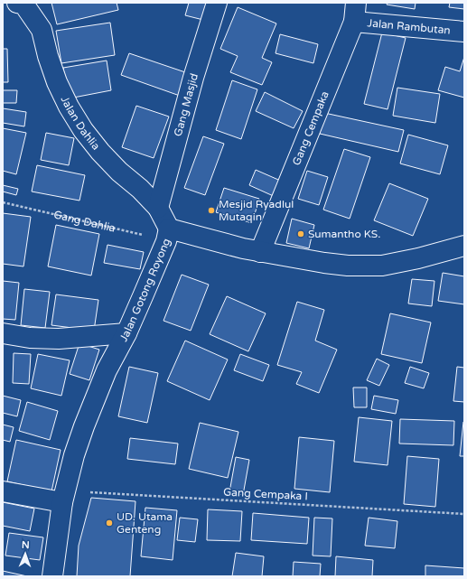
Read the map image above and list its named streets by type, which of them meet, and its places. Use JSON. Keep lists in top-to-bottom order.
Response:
{
  "streets": {
    "street": [
      "Jalan Rambutan",
      "Gang Masjid",
      "Jalan Dahlia",
      "Gang Cempaka",
      "Jalan Gotong Royong"
    ],
    "path": ["Gang Dahlia", "Gang Cempaka I"]
  },
  "crossings": [
    ["Jalan Rambutan", "Gang Cempaka"],
    ["Gang Masjid", "Jalan Dahlia"],
    ["Jalan Dahlia", "Gang Dahlia"],
    ["Jalan Dahlia", "Jalan Gotong Royong"],
    ["Gang Cempaka", "Jalan Gotong Royong"],
    ["Gang Dahlia", "Jalan Gotong Royong"],
    ["Jalan Gotong Royong", "Gang Cempaka I"]
  ],
  "places": ["Mesjid Ryadlul Mutaqin", "Sumantho KS.", "UD. Utama Genteng"],
  "north": "top"
}
